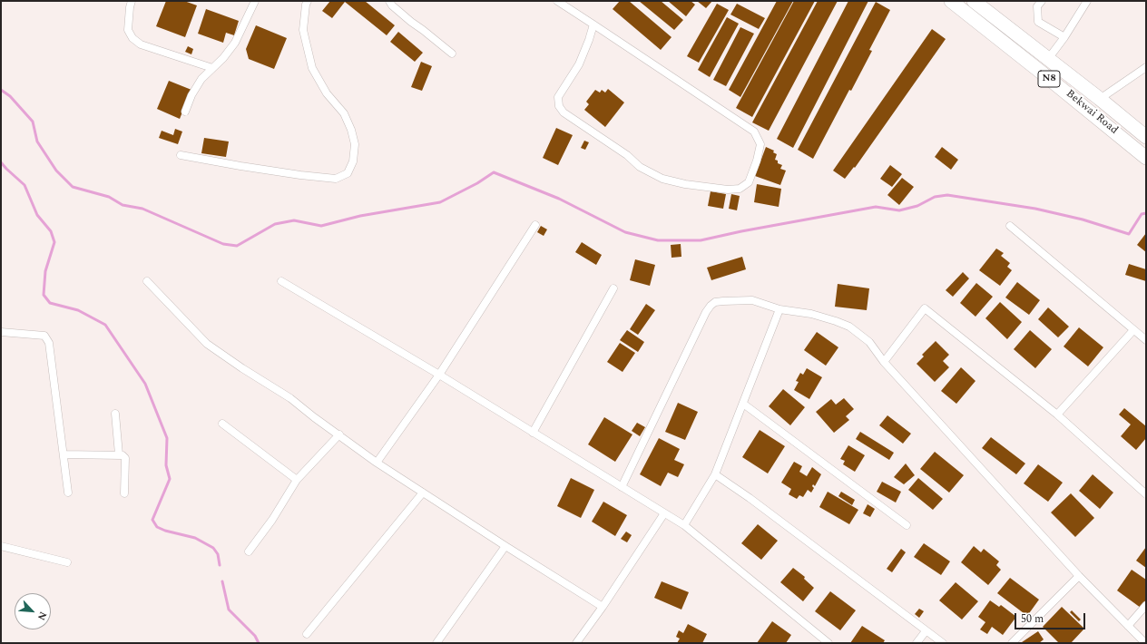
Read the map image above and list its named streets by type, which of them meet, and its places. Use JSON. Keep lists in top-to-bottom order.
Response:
{
  "streets": {
    "highway": ["N8", "Bekwai Road"]
  },
  "scale_bar": "50 m",
  "north": "bottom right"
}
